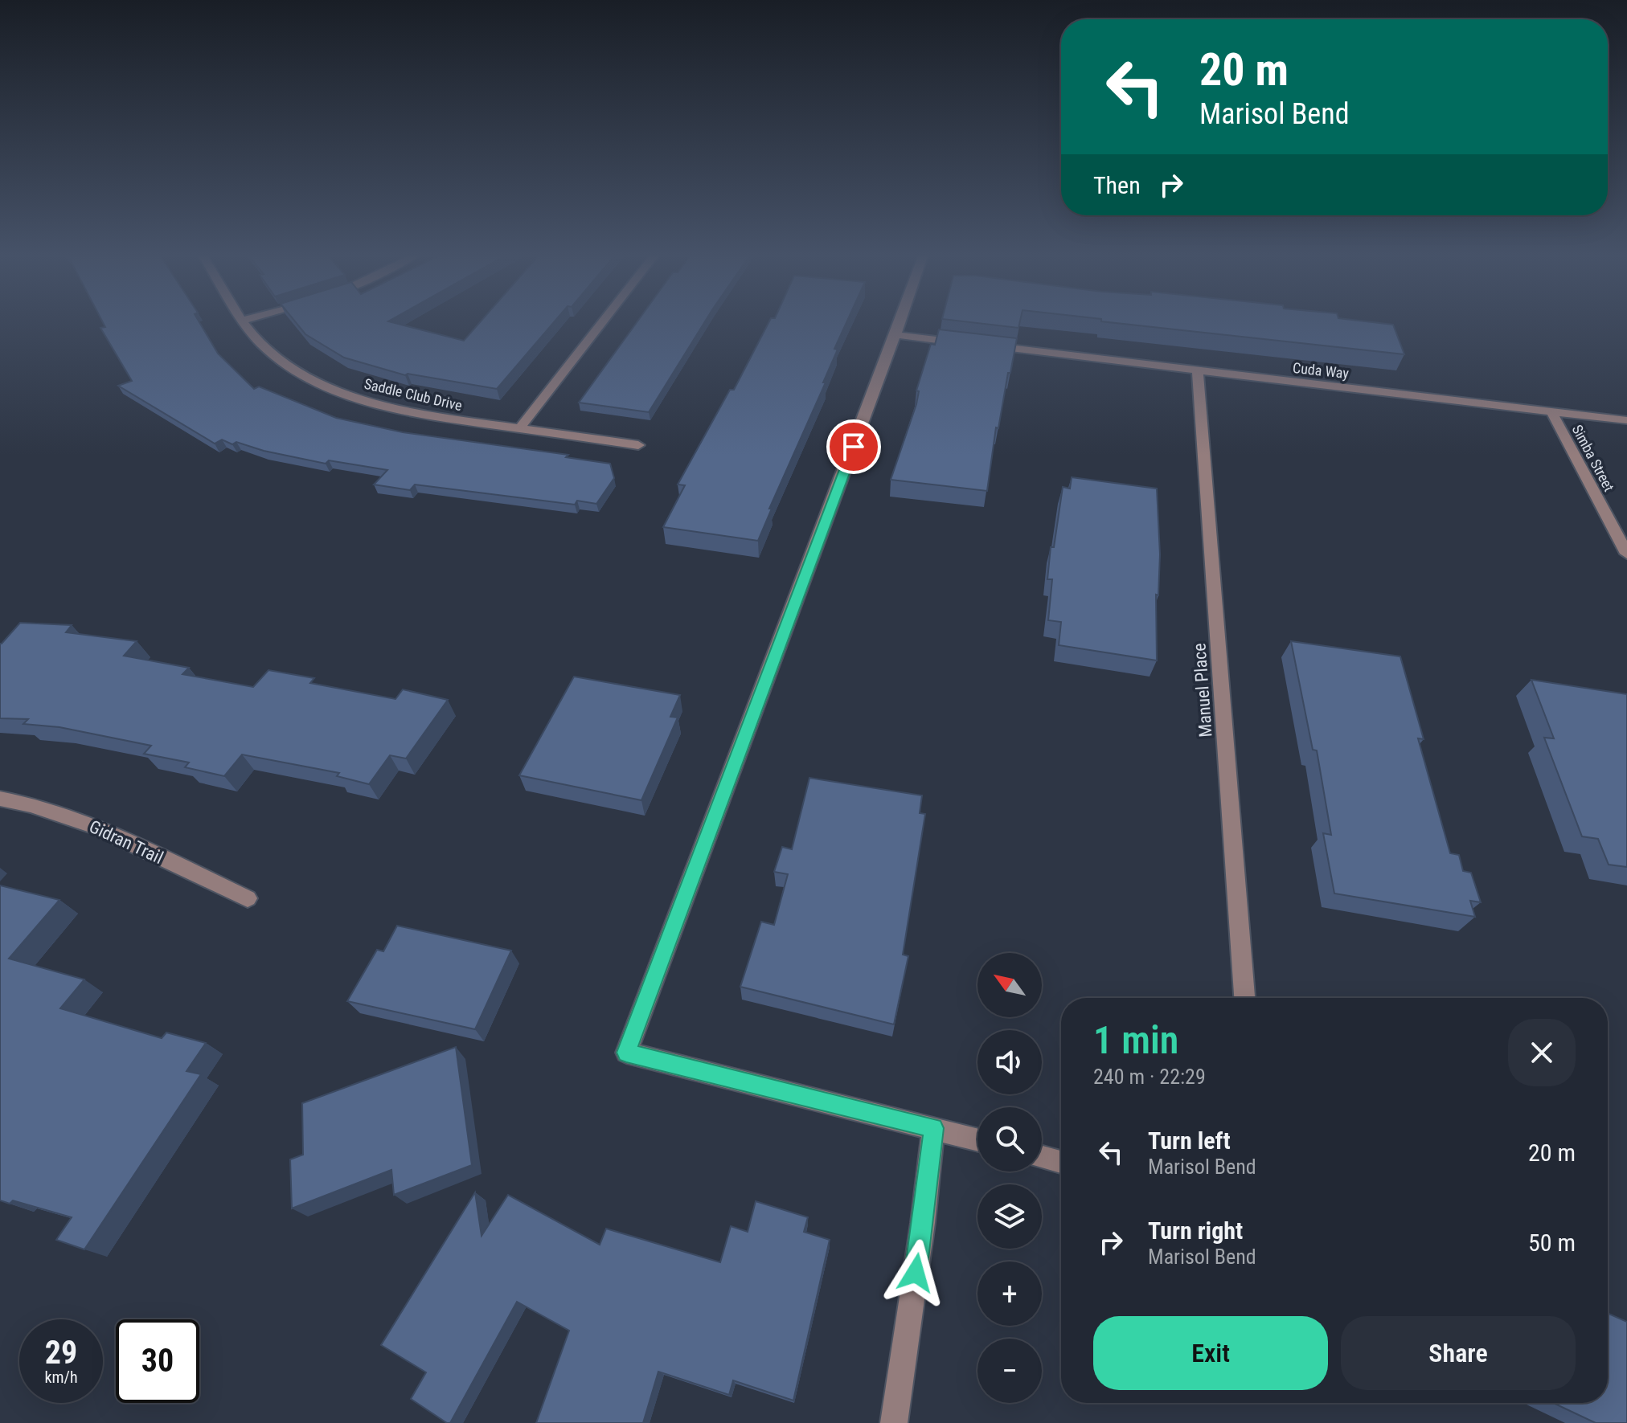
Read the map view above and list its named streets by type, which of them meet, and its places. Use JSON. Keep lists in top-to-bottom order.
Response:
{
  "streets": {
    "street": [
      "Cuda Way",
      "Saddle Club Drive",
      "Simba Street",
      "Manuel Place",
      "Gidran Trail"
    ]
  },
  "crossings": [
    ["Cuda Way", "Simba Street"],
    ["Cuda Way", "Manuel Place"]
  ],
  "north": "top left",
  "page": {
    "turn": ["20 m", "Marisol Bend"],
    "then": "Then",
    "map_buttons": ["+", "−"],
    "heading": ["1 min", "240 m · 22:29"],
    "list": [
      {
        "name": "Turn left",
        "note": "Marisol Bend",
        "value": "20 m"
      },
      {
        "name": "Turn right",
        "note": "Marisol Bend",
        "value": "50 m"
      }
    ],
    "buttons": ["Exit", "Share"],
    "speed": "29 km/h",
    "limit": "30"
  }
}
